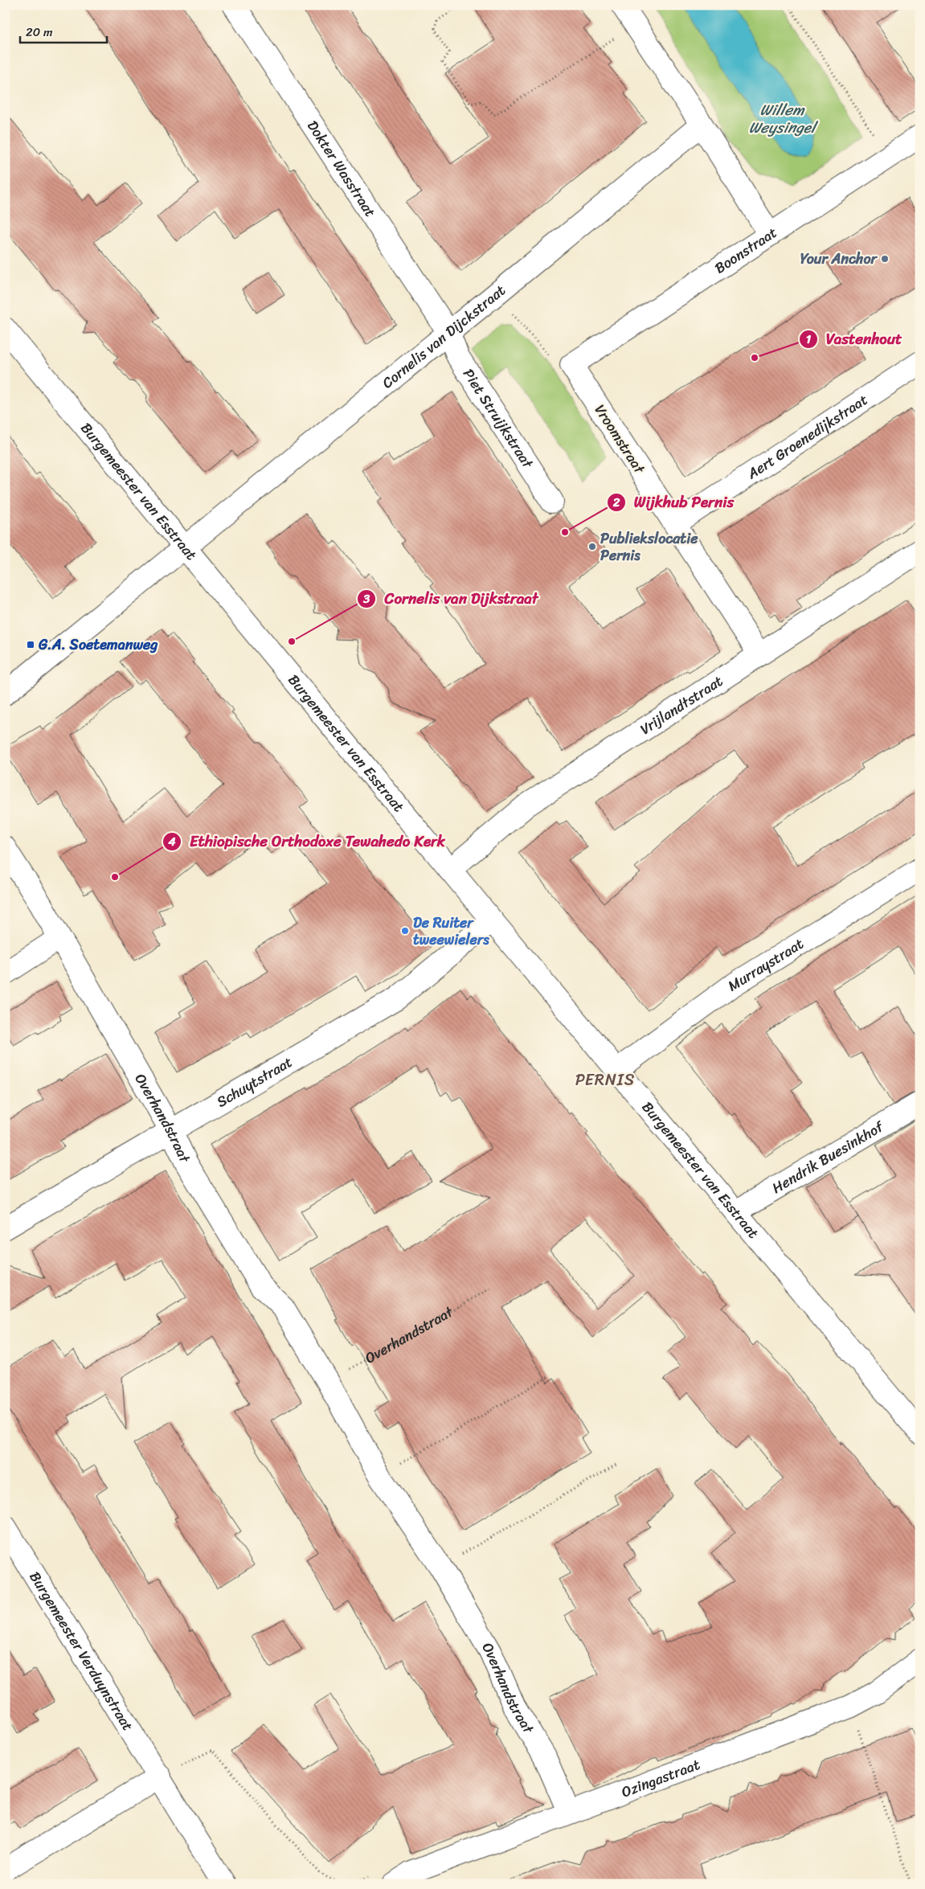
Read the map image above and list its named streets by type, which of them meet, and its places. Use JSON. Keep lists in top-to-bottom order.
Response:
{
  "streets": {
    "street": [
      "Dokter Wasstraat",
      "Boonstraat",
      "Cornelis van Dijckstraat",
      "Piet Struijkstraat",
      "Aert Groenedijkstraat",
      "Vroomstraat",
      "Burgemeester van Esstraat",
      "Vrijlandtstraat",
      "Murraystraat",
      "Schuytstraat",
      "Overhandstraat",
      "Hendrik Buesinkhof",
      "Burgemeester Verduynstraat",
      "Ozingastraat"
    ]
  },
  "crossings": [
    ["Dokter Wasstraat", "Cornelis van Dijckstraat"],
    ["Dokter Wasstraat", "Piet Struijkstraat"],
    ["Boonstraat", "Vroomstraat"],
    ["Cornelis van Dijckstraat", "Piet Struijkstraat"],
    ["Cornelis van Dijckstraat", "Burgemeester van Esstraat"],
    ["Aert Groenedijkstraat", "Vroomstraat"],
    ["Vroomstraat", "Vrijlandtstraat"],
    ["Burgemeester van Esstraat", "Vrijlandtstraat"],
    ["Burgemeester van Esstraat", "Murraystraat"],
    ["Burgemeester van Esstraat", "Schuytstraat"],
    ["Burgemeester van Esstraat", "Hendrik Buesinkhof"],
    ["Schuytstraat", "Overhandstraat"],
    ["Overhandstraat", "Ozingastraat"]
  ],
  "districts": ["PERNIS"],
  "water": ["Willem Weysingel"],
  "places": {
    "other": [
      "Your Anchor",
      "Vastenhout",
      "Wijkhub Pernis",
      "Publiekslocatie Pernis",
      "Cornelis van Dijkstraat",
      "Ethiopische Orthodoxe Tewahedo Kerk",
      "De Ruiter tweewielers"
    ],
    "transit": ["G.A. Soetemanweg"]
  },
  "scale_bar": "20 m"
}
